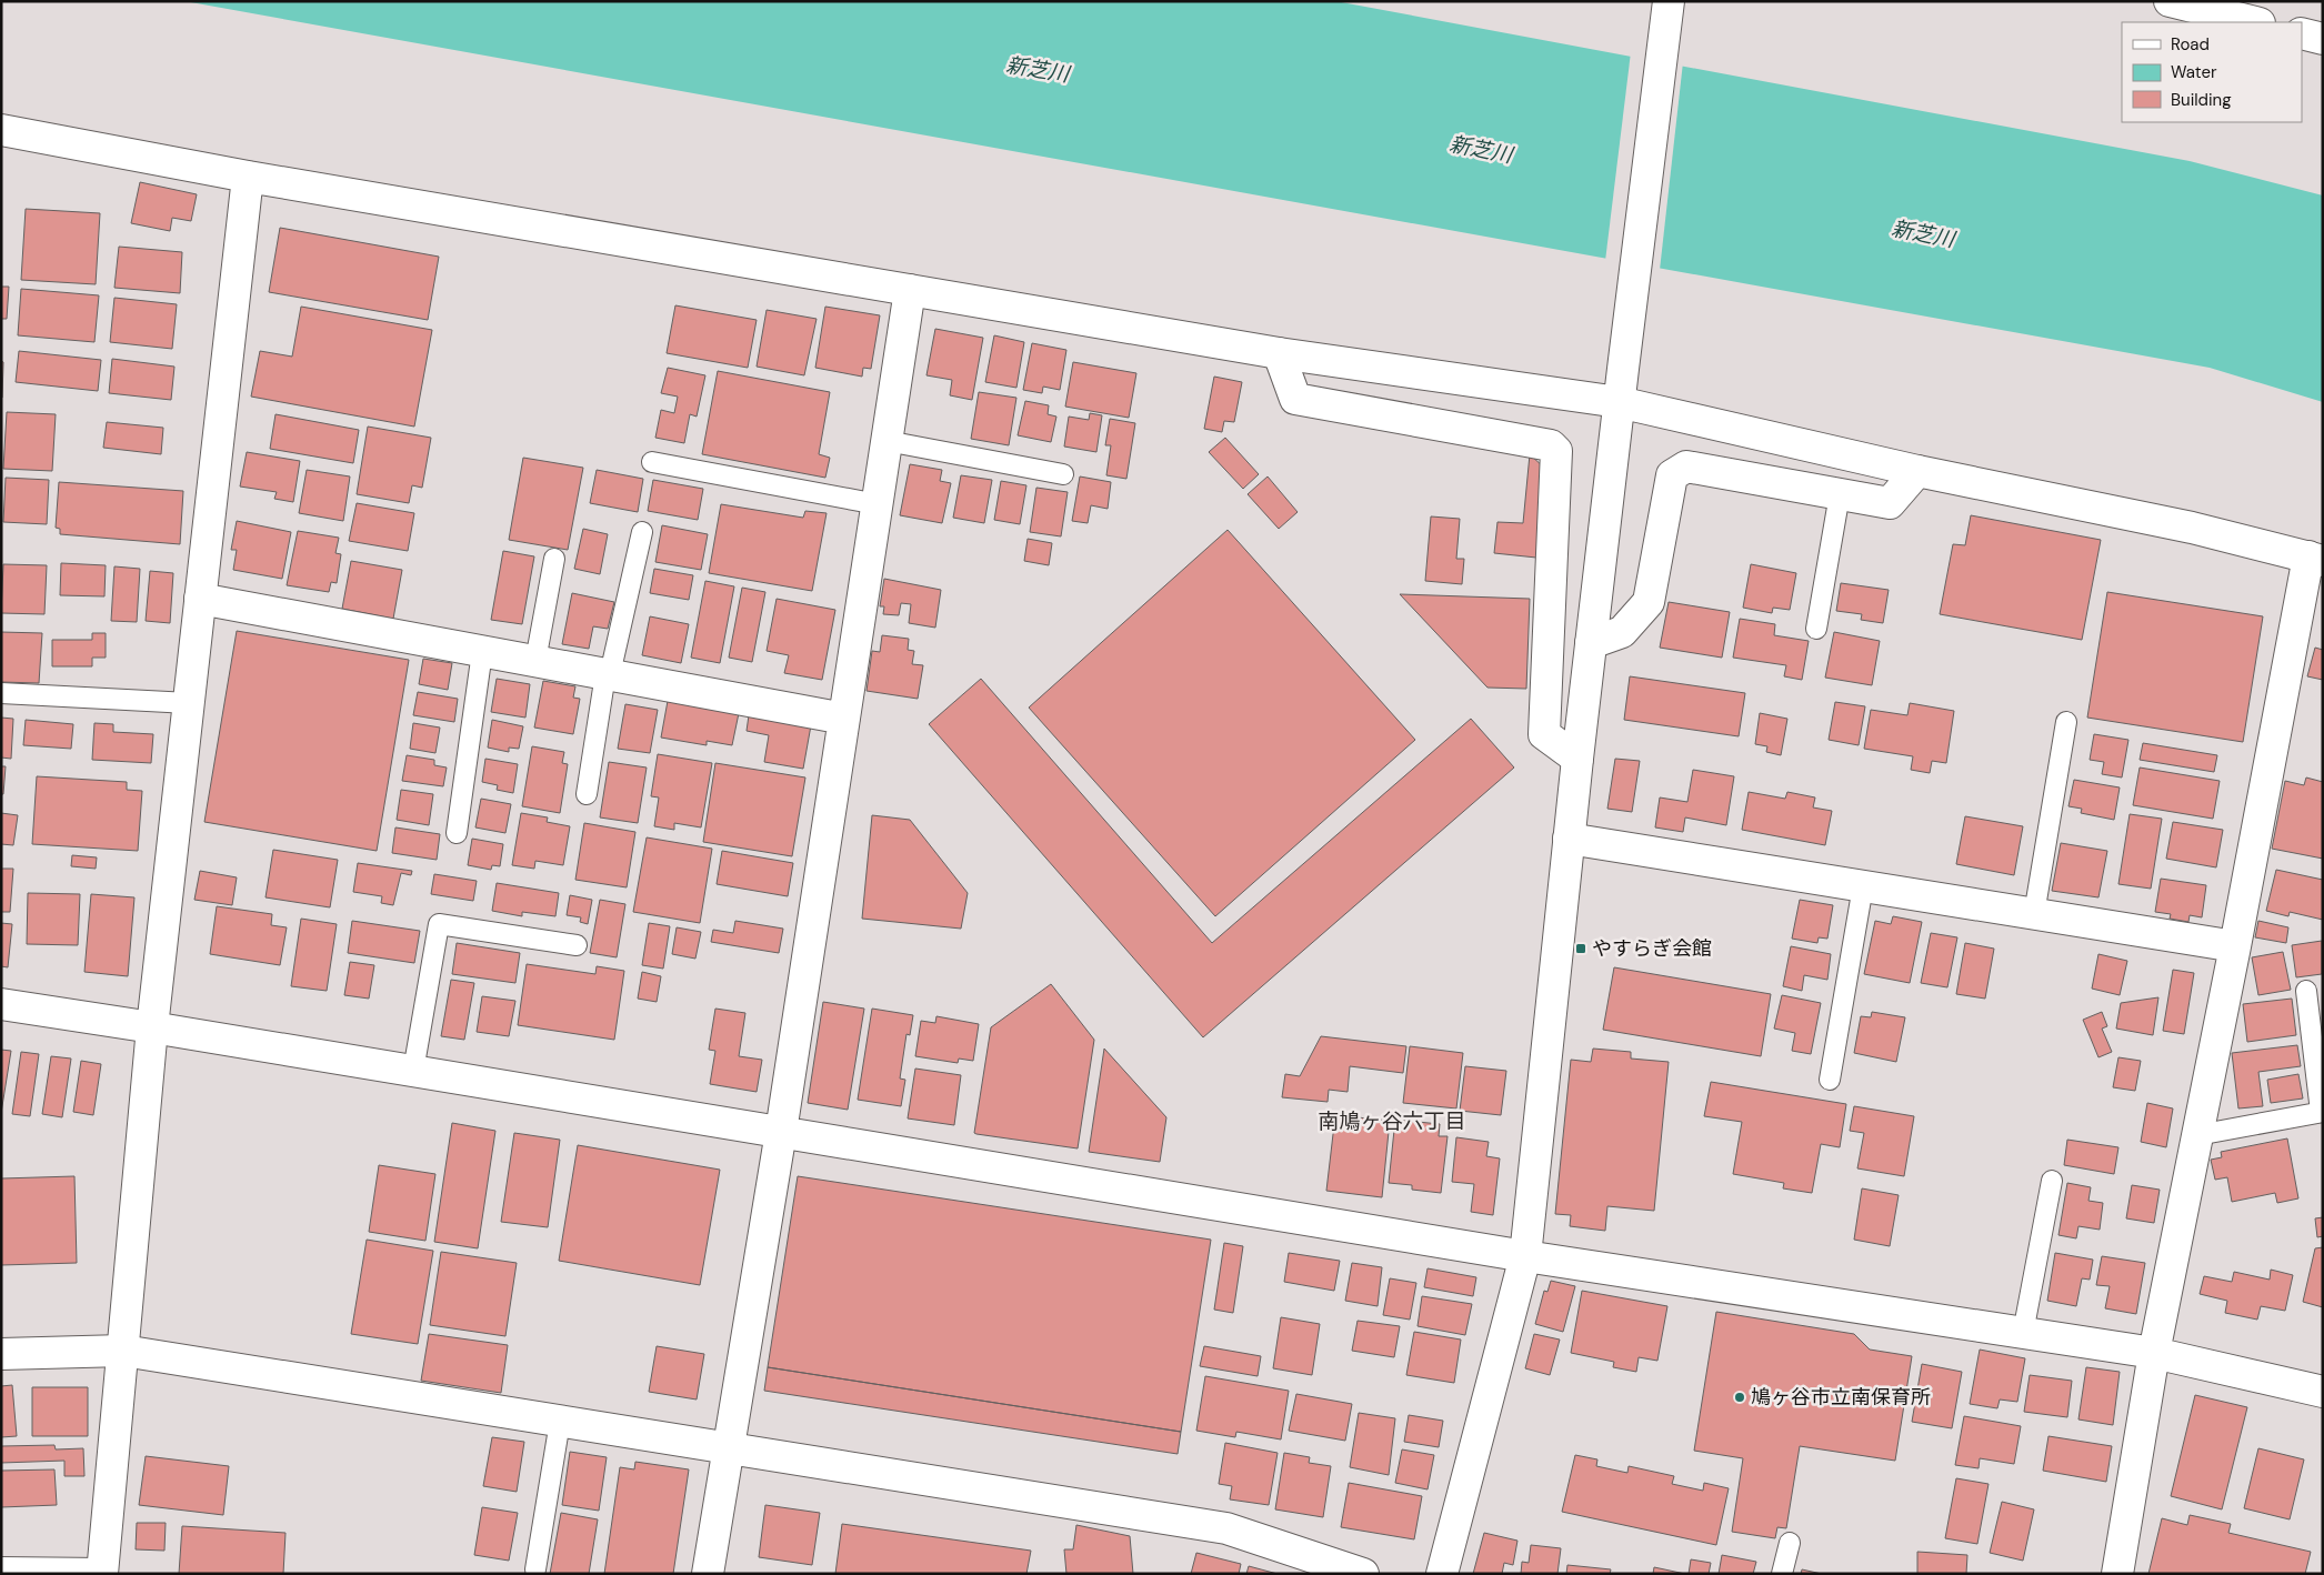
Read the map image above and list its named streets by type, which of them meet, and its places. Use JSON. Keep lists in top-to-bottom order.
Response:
{
  "districts": ["南鳩ヶ谷六丁目"],
  "water": ["新芝川"],
  "places": {
    "transit": ["やすらぎ会館"],
    "other": ["鳩ヶ谷市立南保育所"]
  },
  "legend": ["Road", "Water", "Building"]
}
